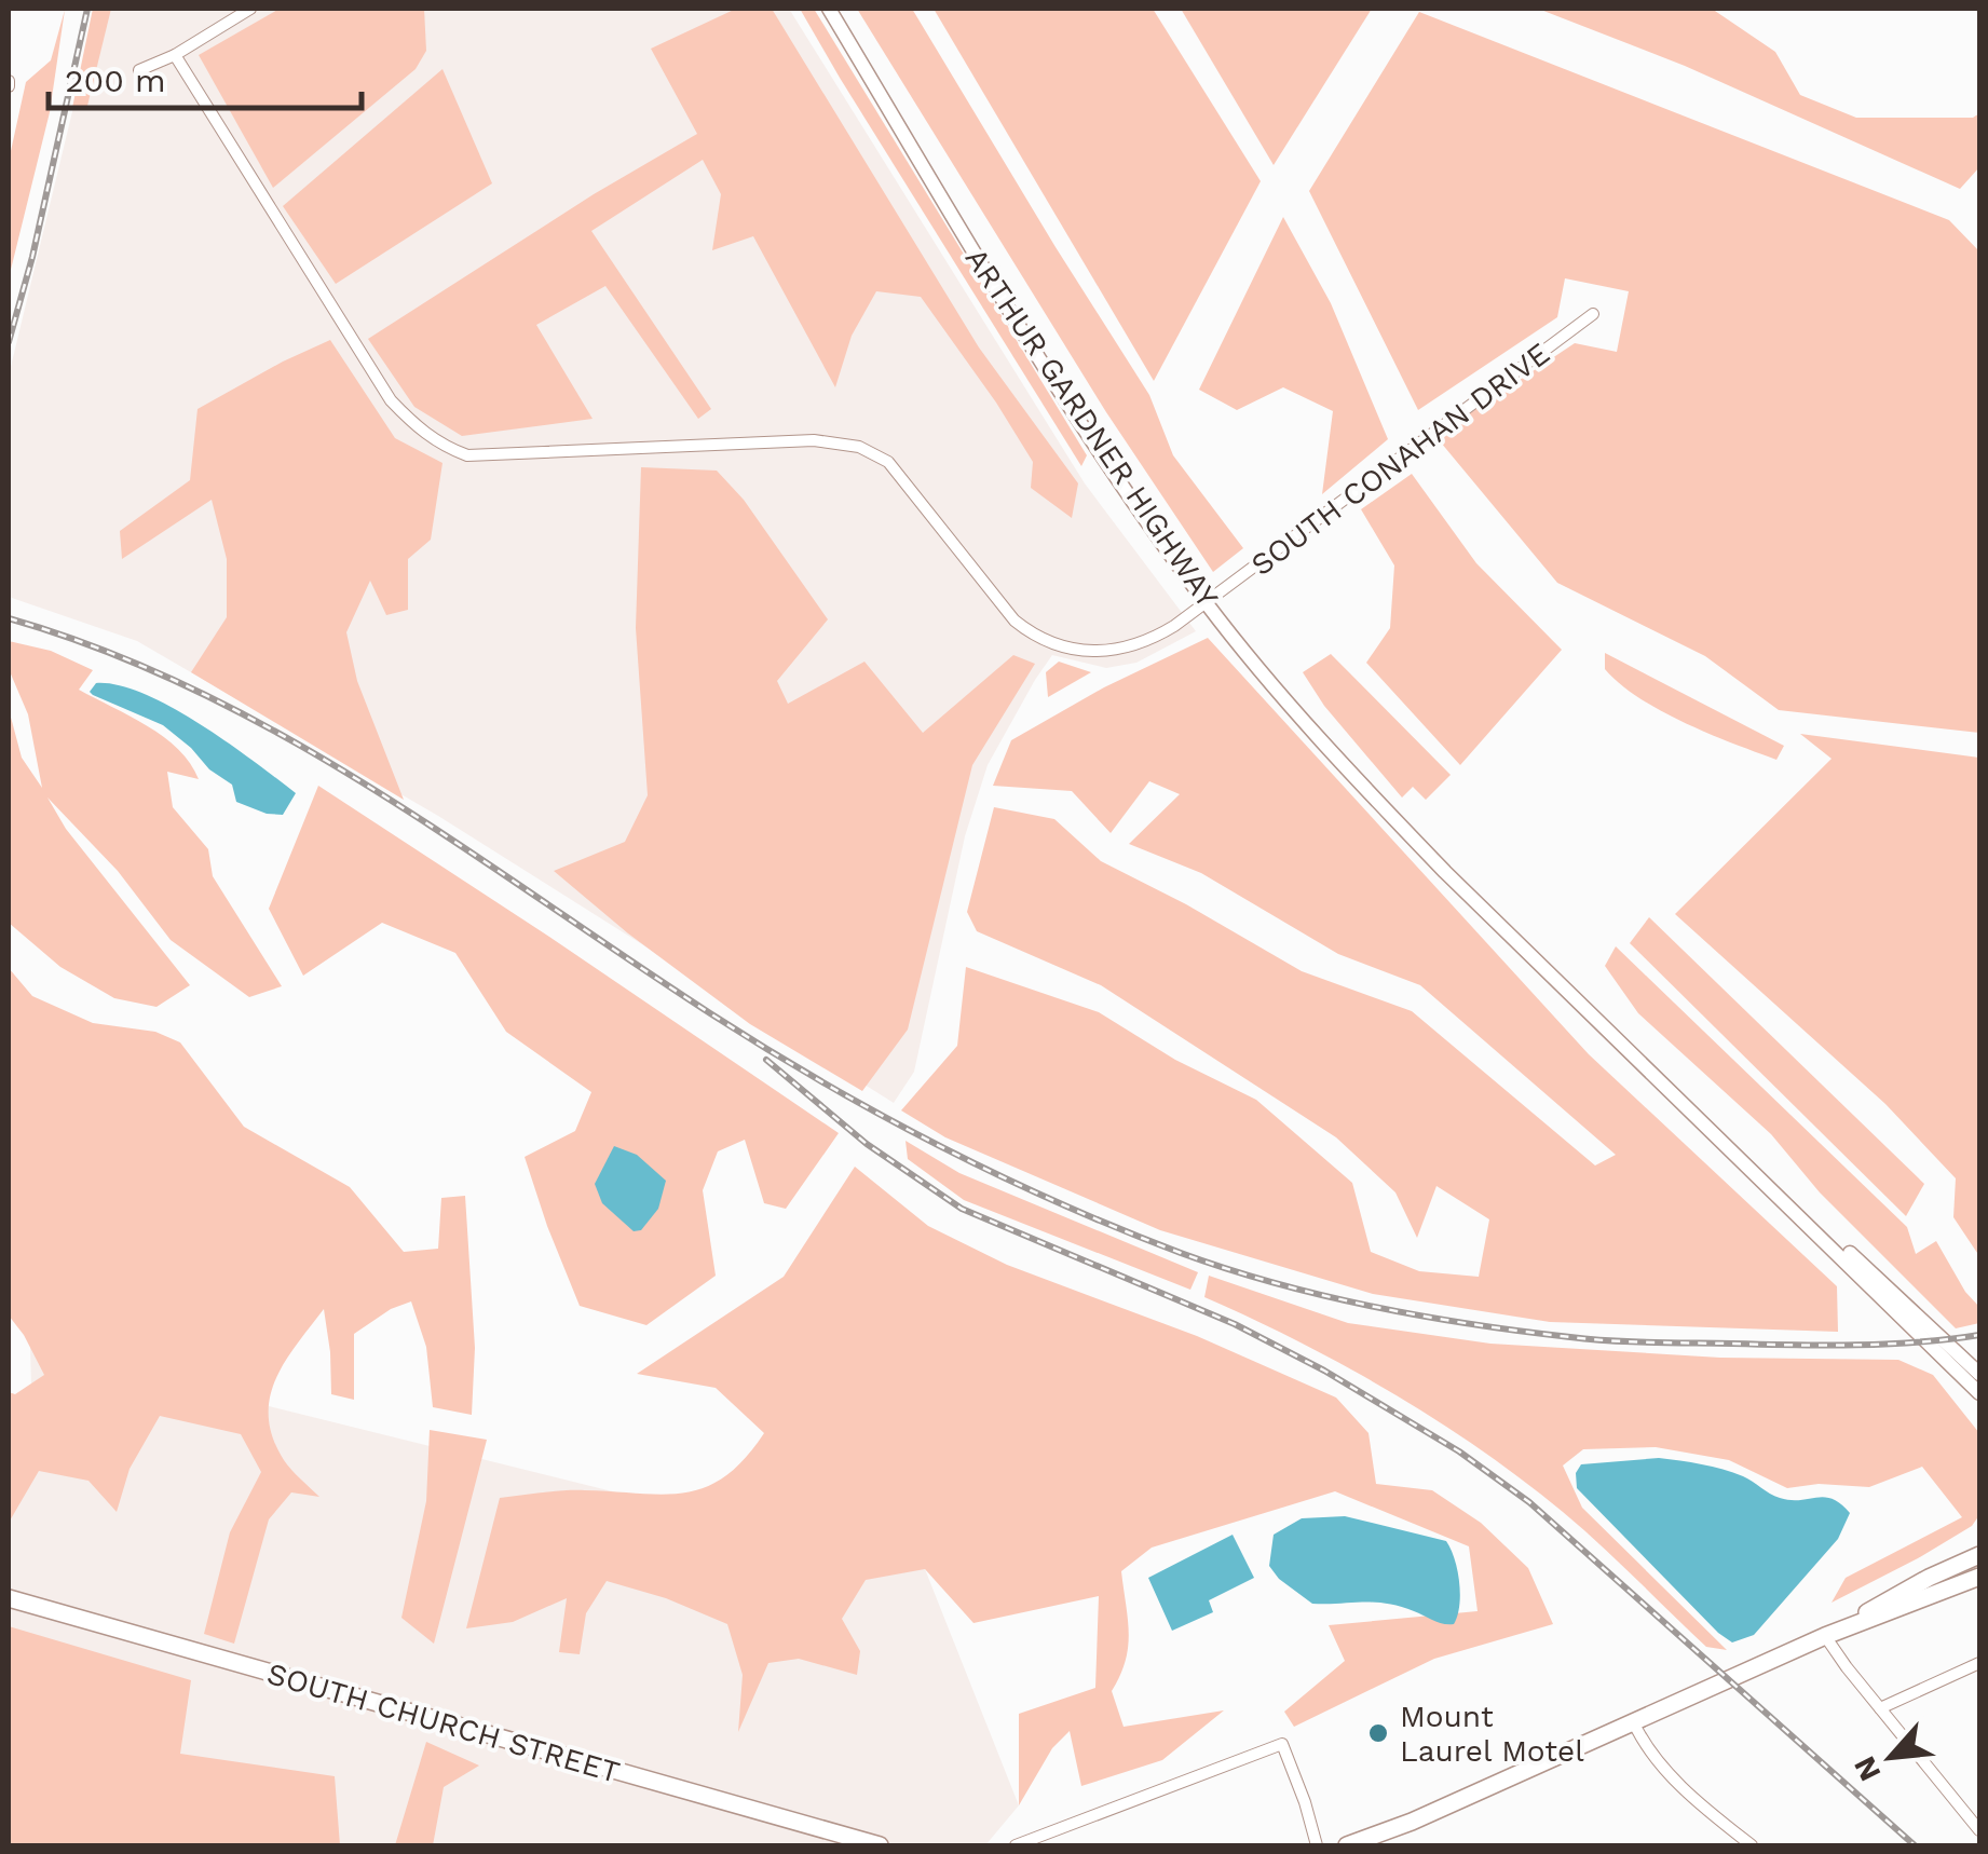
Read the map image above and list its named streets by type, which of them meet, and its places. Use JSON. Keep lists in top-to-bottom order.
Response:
{
  "streets": {
    "highway": ["SOUTH CHURCH STREET"],
    "main road": ["ARTHUR GARDNER HIGHWAY"],
    "street": ["SOUTH CONAHAN DRIVE"]
  },
  "crossings": [
    ["ARTHUR GARDNER HIGHWAY", "SOUTH CONAHAN DRIVE"]
  ],
  "places": ["Mount Laurel Motel"],
  "scale_bar": "200 m",
  "north": "bottom left"
}
